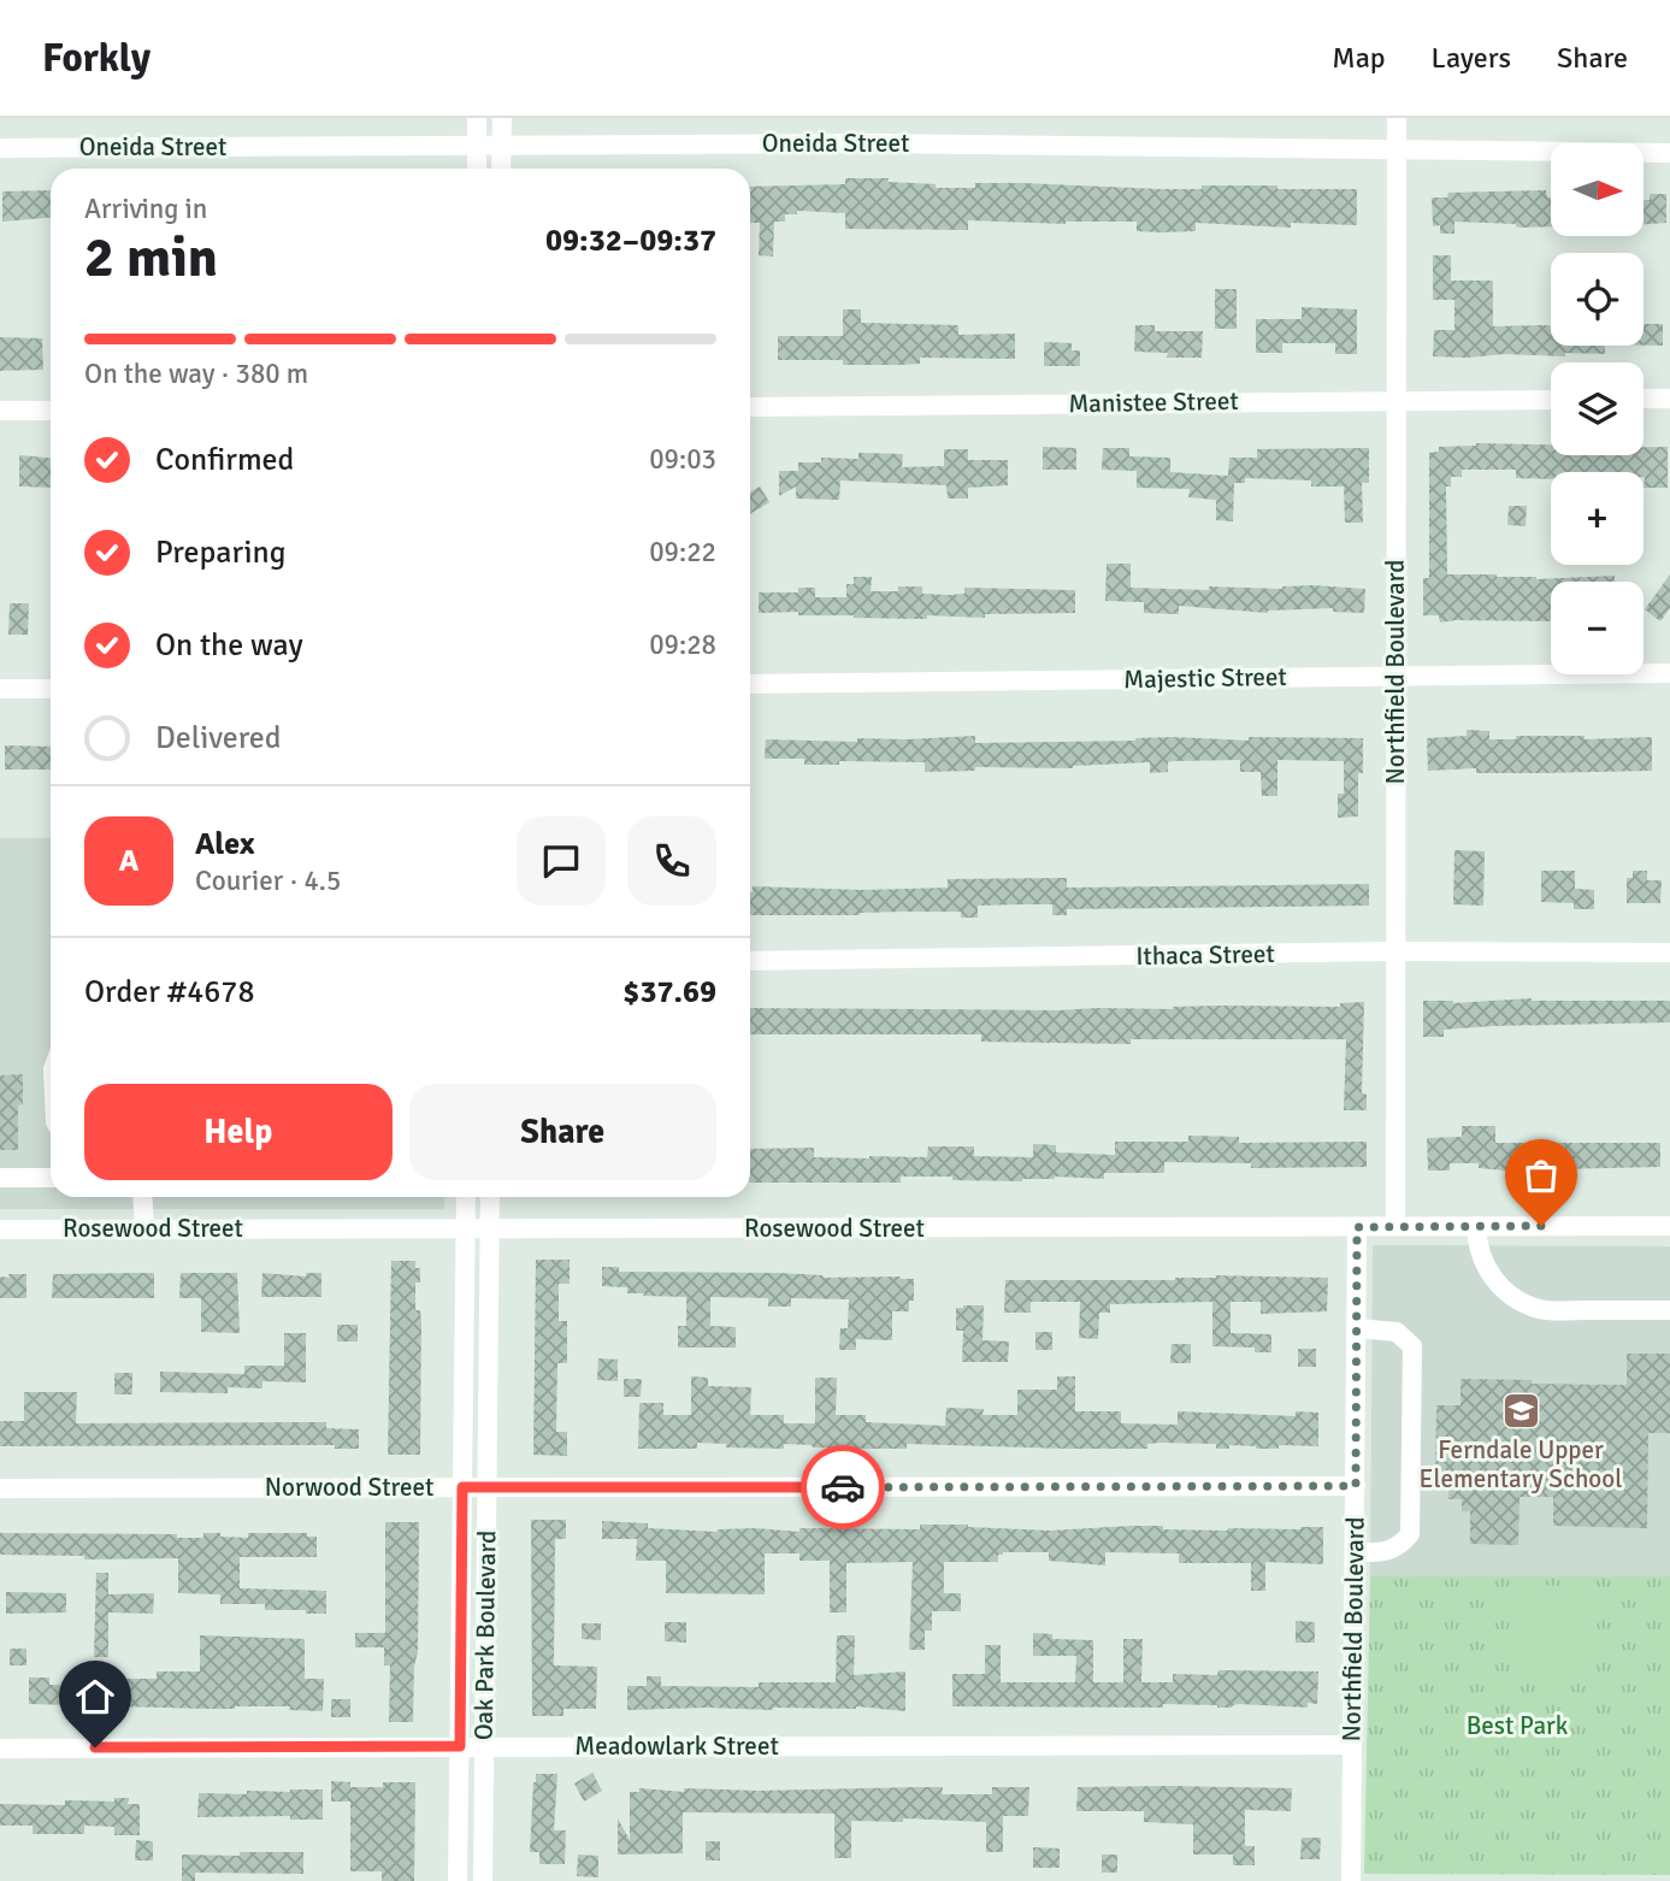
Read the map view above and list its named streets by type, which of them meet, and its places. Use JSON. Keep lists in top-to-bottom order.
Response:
{
  "streets": {
    "street": [
      "Oneida Street",
      "Manistee Street",
      "Northfield Boulevard",
      "Majestic Street",
      "Ithaca Street",
      "Rosewood Street",
      "Norwood Street",
      "Oak Park Boulevard",
      "Meadowlark Street"
    ]
  },
  "crossings": [
    ["Oneida Street", "Northfield Boulevard"],
    ["Manistee Street", "Northfield Boulevard"],
    ["Northfield Boulevard", "Majestic Street"],
    ["Northfield Boulevard", "Ithaca Street"],
    ["Northfield Boulevard", "Rosewood Street"],
    ["Northfield Boulevard", "Norwood Street"],
    ["Northfield Boulevard", "Meadowlark Street"],
    ["Rosewood Street", "Oak Park Boulevard"],
    ["Norwood Street", "Oak Park Boulevard"],
    ["Oak Park Boulevard", "Meadowlark Street"]
  ],
  "parks": ["Best Park"],
  "places": {
    "school or university": ["Ferndale Upper Elementary School"]
  },
  "north": "right",
  "page": {
    "header": "Forkly",
    "nav": ["Map", "Layers", "Share"],
    "map_buttons": ["+", "−"],
    "heading": ["2 min", "Arriving in", "09:32–09:37"],
    "panel": [
      "Alex",
      "Courier · 4.5",
      "Order #4678",
      "$37.69"
    ],
    "bar": "On the way · 380 m",
    "list": [
      ["Confirmed", "09:03"],
      ["Preparing", "09:22"],
      ["On the way", "09:28"],
      "Delivered"
    ],
    "round": "A",
    "buttons": ["Help", "Share"]
  }
}
